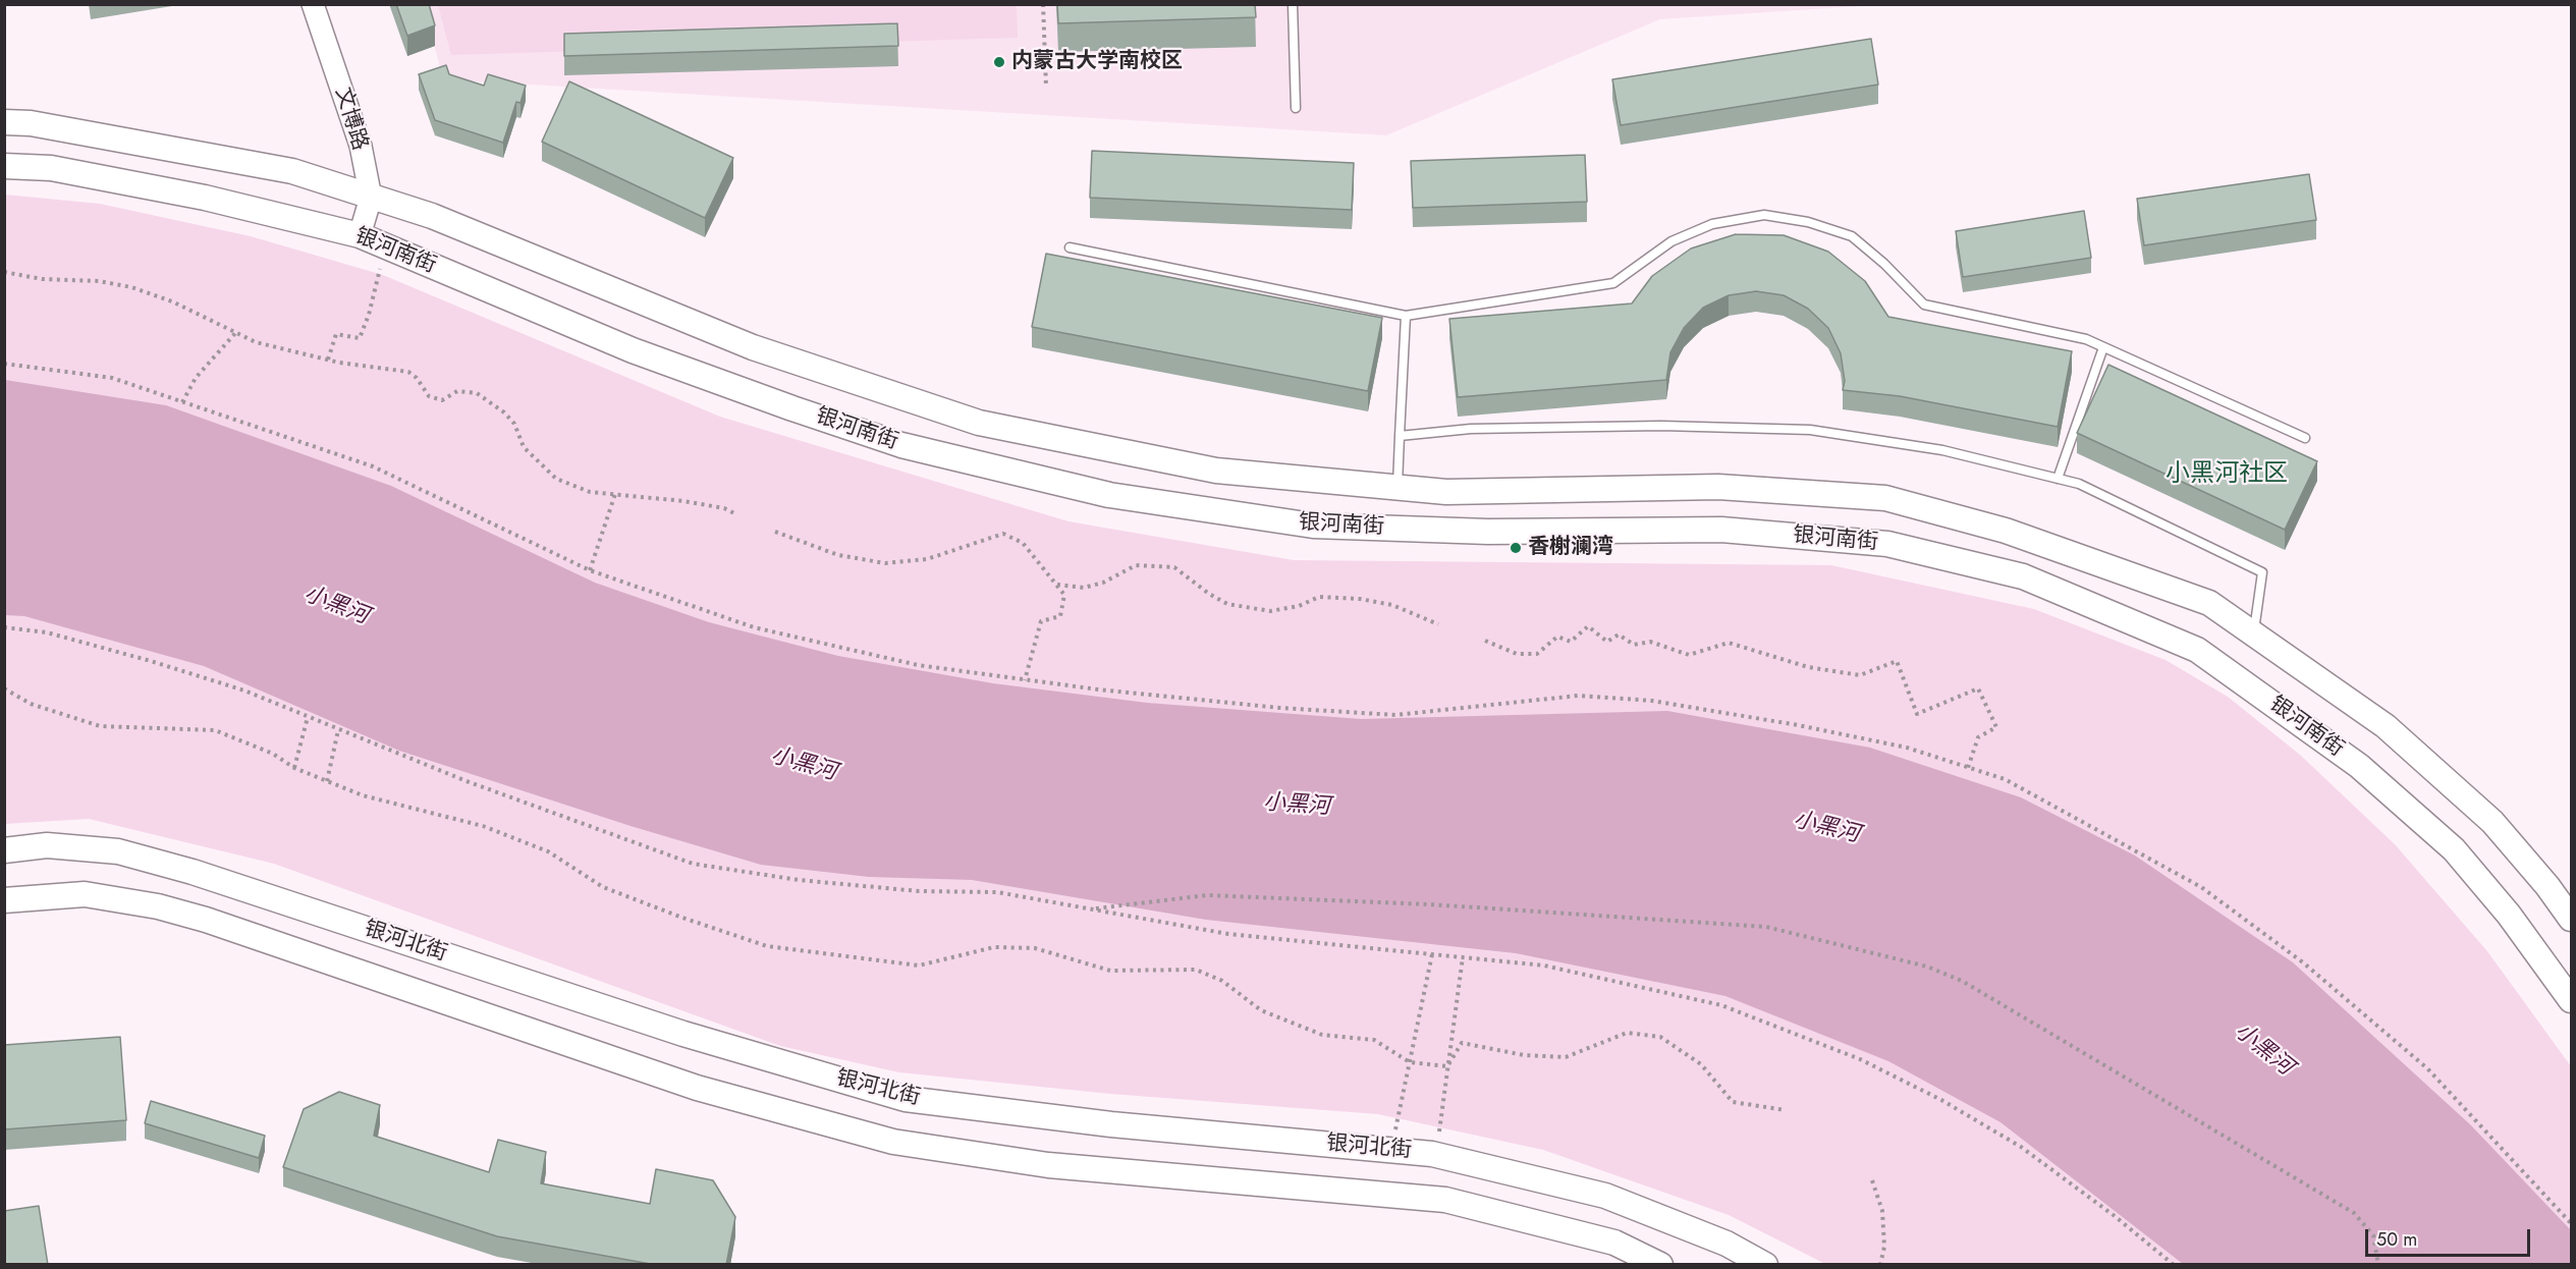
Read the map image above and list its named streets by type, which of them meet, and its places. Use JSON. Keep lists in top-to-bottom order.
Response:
{
  "streets": {
    "main road": ["银河南街", "银河北街"],
    "street": ["文博路"]
  },
  "crossings": [
    ["文博路", "银河南街"]
  ],
  "districts": ["小黑河社区"],
  "water": ["小黑河"],
  "places": ["内蒙古大学南校区", "香榭澜湾"],
  "scale_bar": "50 m"
}
